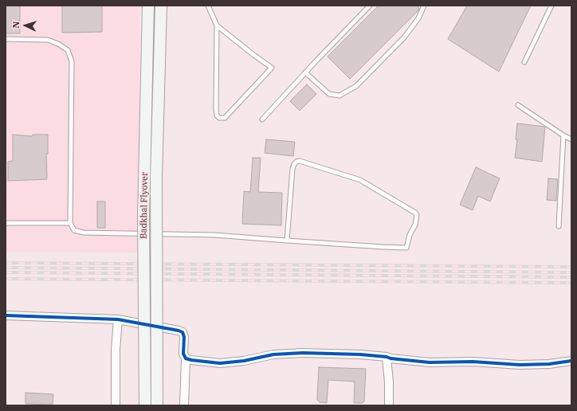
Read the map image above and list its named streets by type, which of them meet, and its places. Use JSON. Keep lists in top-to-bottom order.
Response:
{
  "streets": {
    "main road": ["Badkhal Flyover"]
  },
  "north": "left"
}
